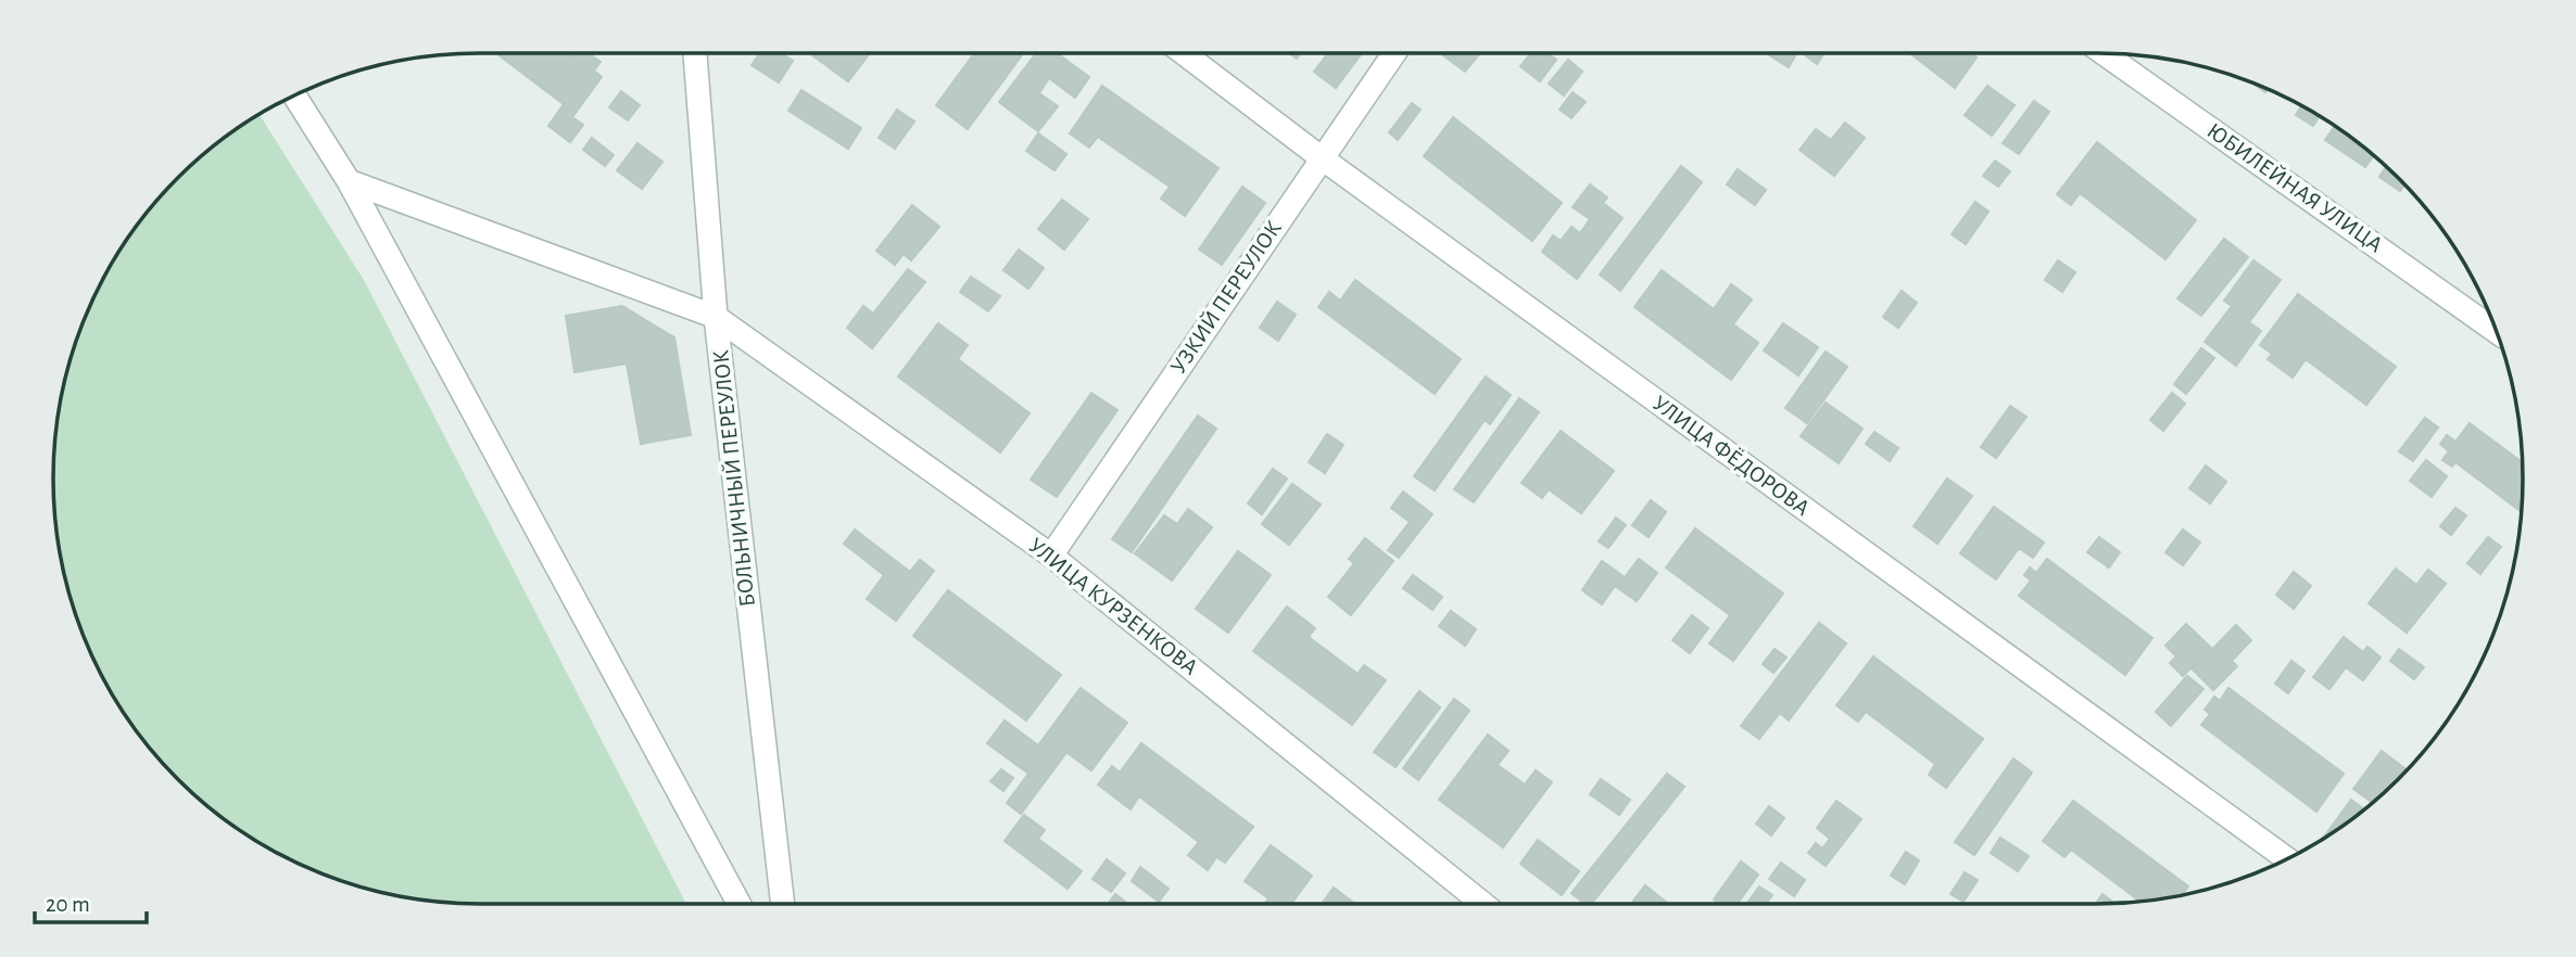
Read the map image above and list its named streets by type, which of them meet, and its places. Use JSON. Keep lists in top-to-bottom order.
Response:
{
  "streets": {
    "street": [
      "ЮБИЛЕЙНАЯ УЛИЦА",
      "УЗКИЙ ПЕРЕУЛОК",
      "УЛИЦА ФЁДОРОВА",
      "БОЛЬНИЧНЫЙ ПЕРЕУЛОК",
      "УЛИЦА КУРЗЕНКОВА"
    ]
  },
  "crossings": [
    ["УЗКИЙ ПЕРЕУЛОК", "УЛИЦА ФЁДОРОВА"],
    ["УЗКИЙ ПЕРЕУЛОК", "УЛИЦА КУРЗЕНКОВА"],
    ["БОЛЬНИЧНЫЙ ПЕРЕУЛОК", "УЛИЦА КУРЗЕНКОВА"]
  ],
  "scale_bar": "20 m"
}
